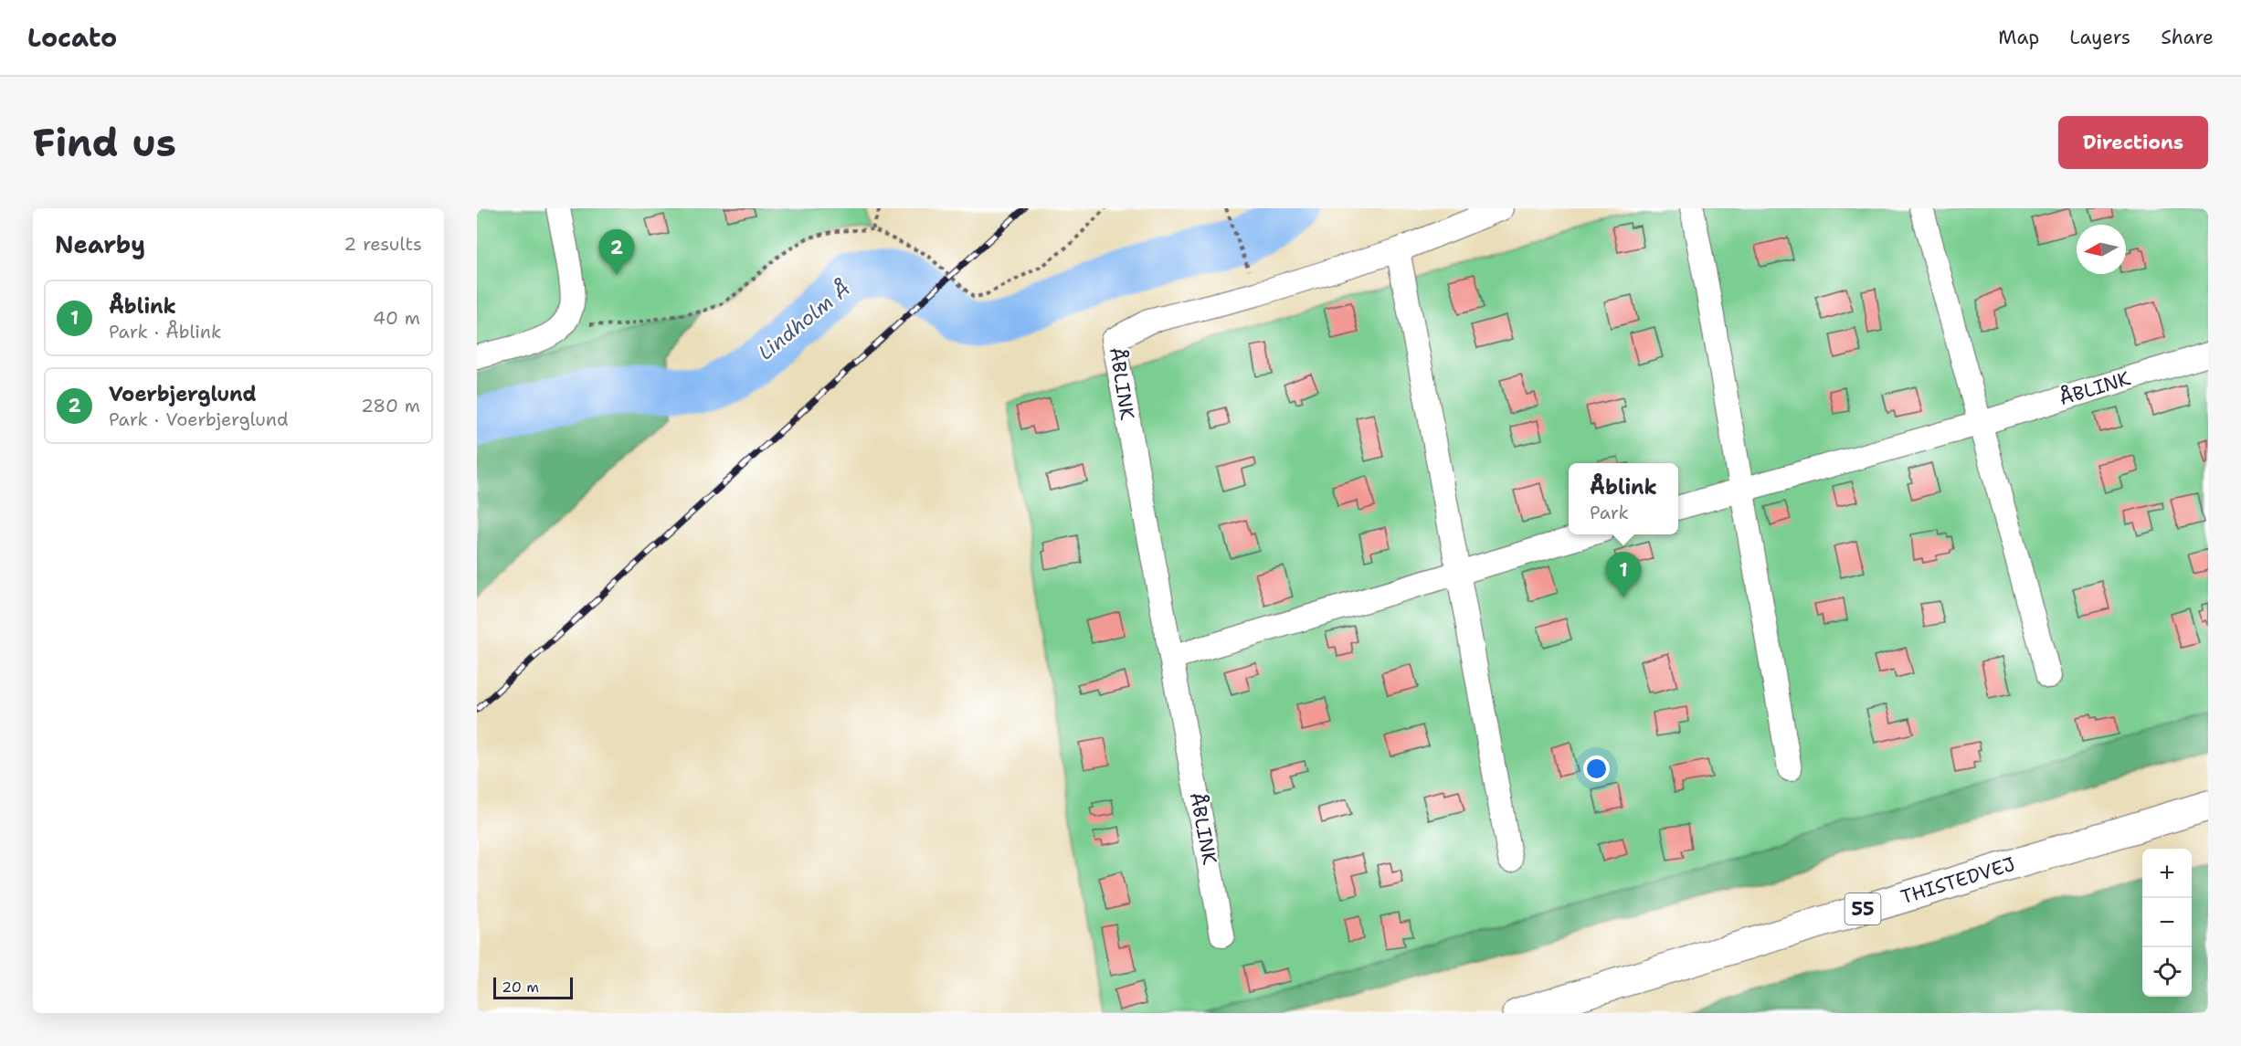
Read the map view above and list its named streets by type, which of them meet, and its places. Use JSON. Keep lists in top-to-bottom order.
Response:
{
  "streets": {
    "main road": ["THISTEDVEJ", "55"],
    "street": ["ÅBLINK"]
  },
  "water": ["Lindholm Å"],
  "scale_bar": "20 m",
  "north": "left",
  "page": {
    "header": "Locato",
    "nav": ["Map", "Layers", "Share"],
    "buttons": "Directions",
    "title": "Find us",
    "heading": ["Nearby", "2 results"],
    "pins": ["2", "1"],
    "list": [
      {
        "mark": "1",
        "name": "Åblink",
        "note": "Park · Åblink",
        "value": "40 m"
      },
      {
        "mark": "2",
        "name": "Voerbjerglund",
        "note": "Park · Voerbjerglund",
        "value": "280 m"
      }
    ],
    "popup": ["Åblink", "Park"],
    "map_buttons": ["+", "−"],
    "scale": "20 m"
  }
}
